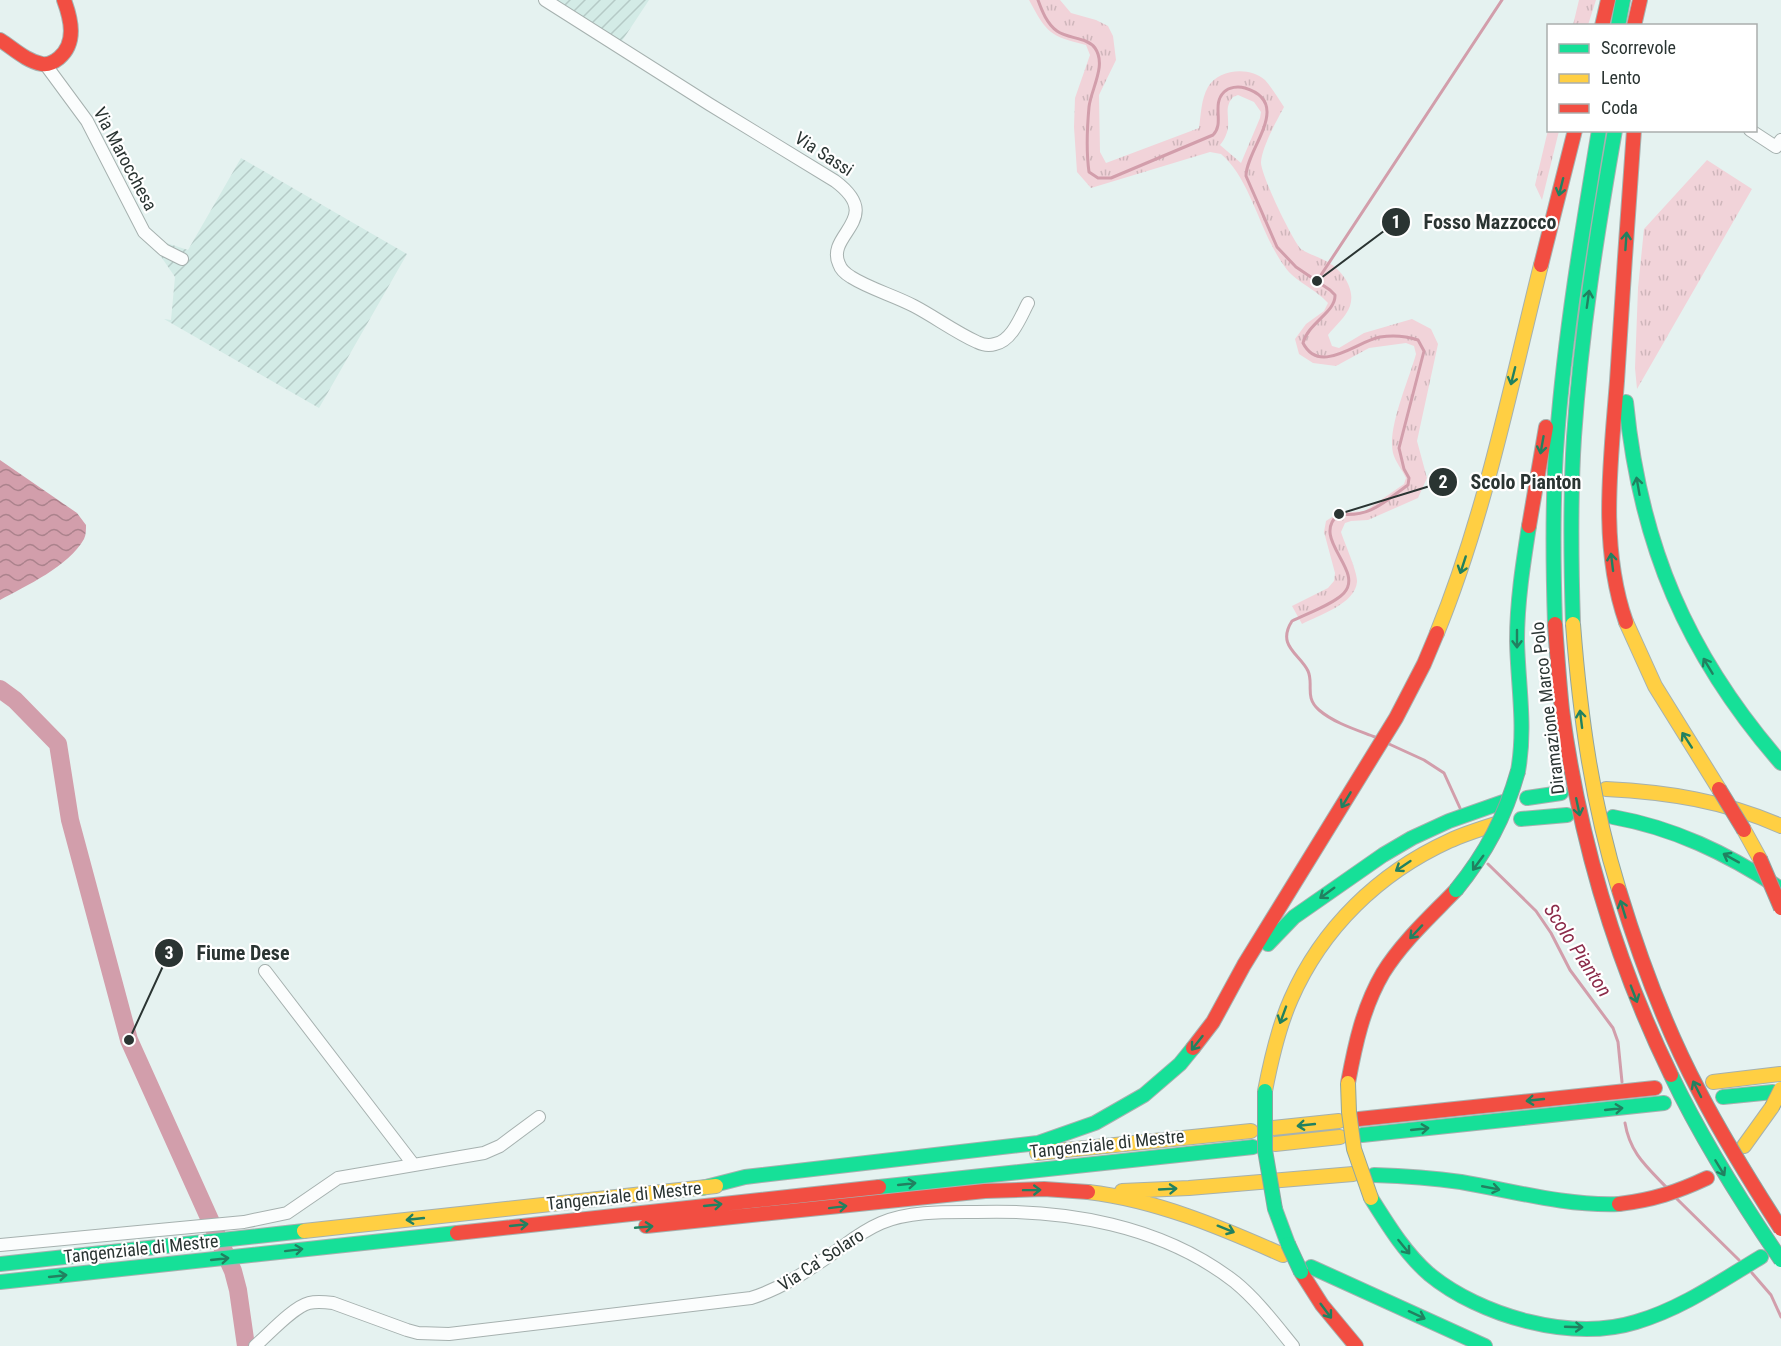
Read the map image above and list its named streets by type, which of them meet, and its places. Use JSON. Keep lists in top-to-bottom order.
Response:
{
  "streets": {
    "main road": ["Via Marocchesa", "Diramazione Marco Polo", "Tangenziale di Mestre"],
    "street": ["Via Sassi", "Via Ca' Solaro"]
  },
  "water": ["Scolo Pianton"],
  "places": ["Fosso Mazzocco", "Scolo Pianton", "Fiume Dese"],
  "legend": ["Scorrevole", "Lento", "Coda"]
}
